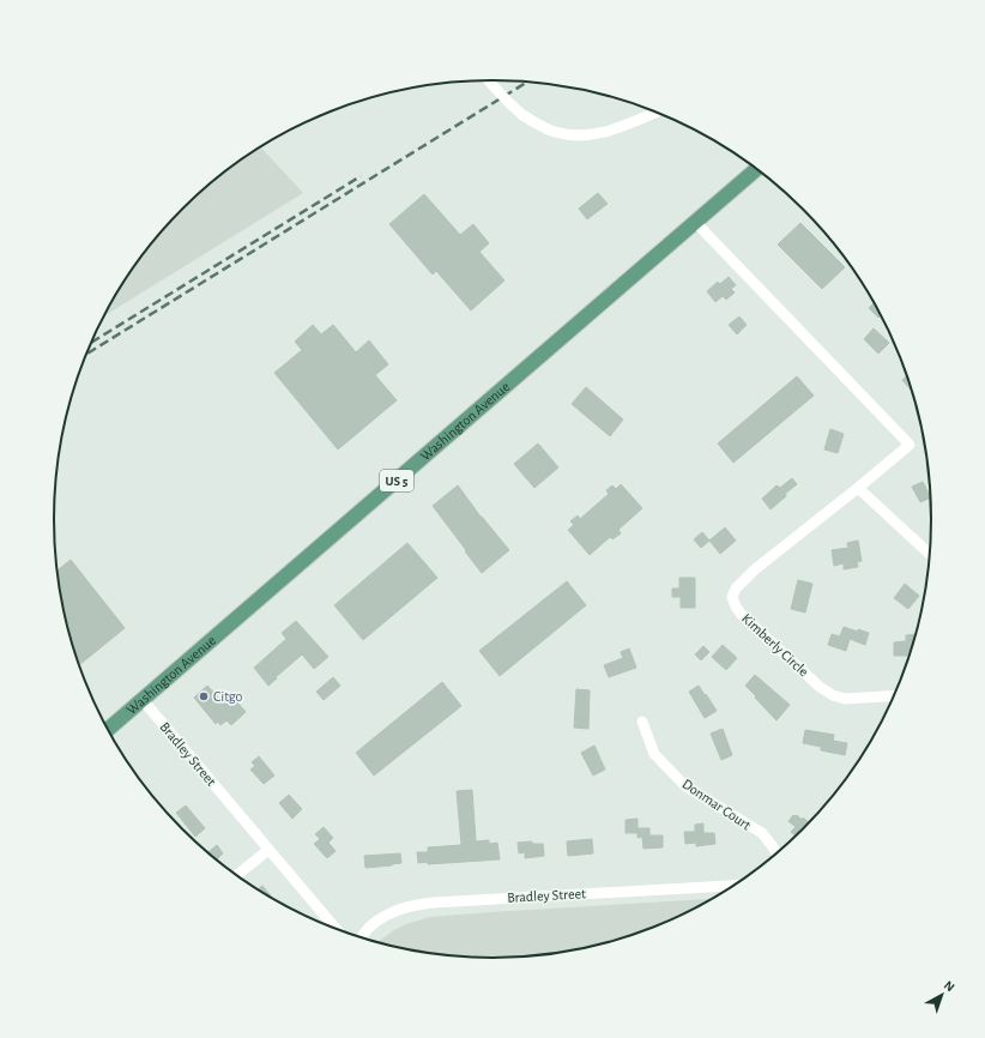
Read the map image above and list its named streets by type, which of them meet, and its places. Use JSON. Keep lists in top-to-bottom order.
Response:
{
  "streets": {
    "main road": ["Washington Avenue", "US 5"],
    "street": ["Kimberly Circle", "Bradley Street", "Donmar Court"]
  },
  "crossings": [
    ["Washington Avenue", "Kimberly Circle"],
    ["Washington Avenue", "Bradley Street"]
  ],
  "places": ["Citgo"],
  "north": "top right"
}
